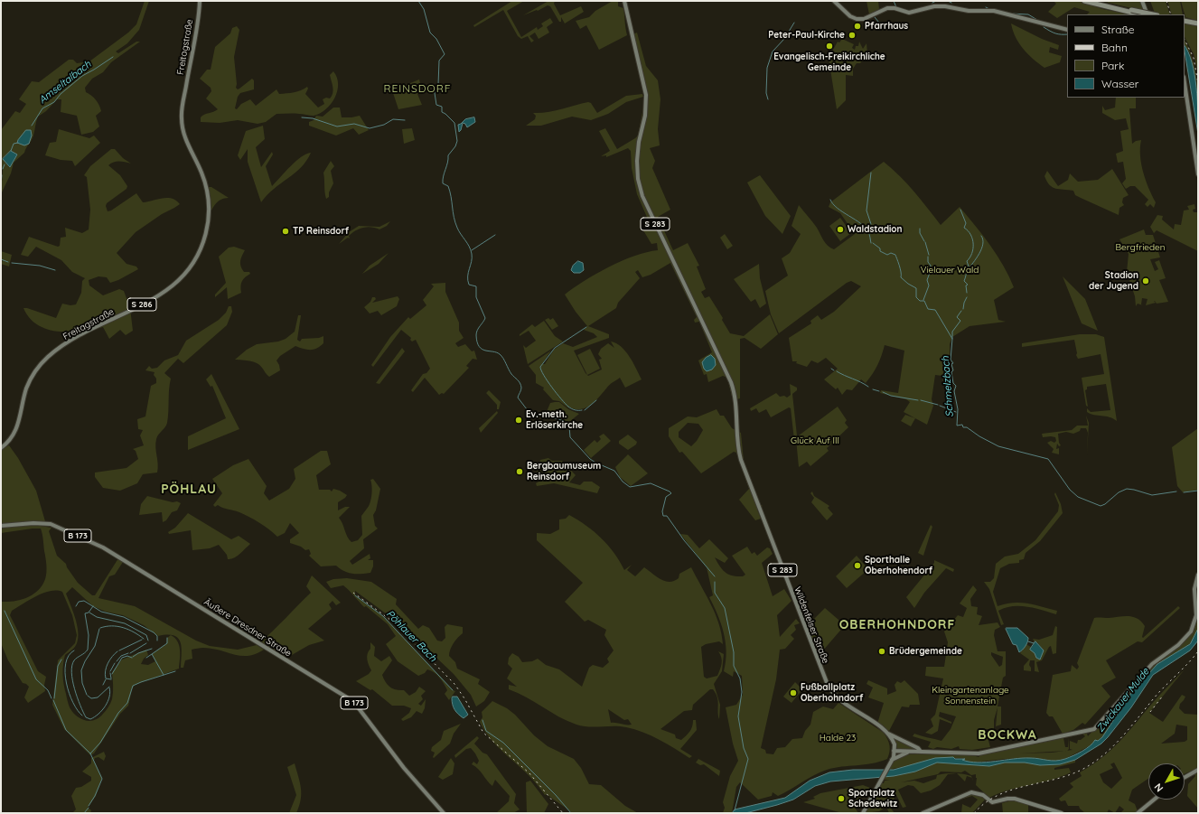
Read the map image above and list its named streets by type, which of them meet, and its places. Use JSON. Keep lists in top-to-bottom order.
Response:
{
  "streets": {
    "main road": [
      "Freitagstraße",
      "S 283",
      "S 286",
      "B 173",
      "Wildenfelser Straße",
      "Äußere Dresdner Straße"
    ]
  },
  "crossings": [
    ["S 283", "Wildenfelser Straße"]
  ],
  "districts": [
    "REINSDORF",
    "PÖHLAU",
    "OBERHOHNDORF",
    "BOCKWA"
  ],
  "water": [
    "Amseltalbach",
    "Schmelzbach",
    "Pöhlauer Bach",
    "Zwickauer Mulde"
  ],
  "parks": [
    "Bergfrieden",
    "Vielauer Wald",
    "Glück Auf III",
    "Kleingartenanlage Sonnenstein",
    "Halde 23"
  ],
  "places": [
    "Pfarrhaus",
    "Peter-Paul-Kirche",
    "Evangelisch-Freikirchliche Gemeinde",
    "Waldstadion",
    "TP Reinsdorf",
    "Stadion der Jugend",
    "Ev.-meth. Erlöserkirche",
    "Bergbaumuseum Reinsdorf",
    "Sporthalle Oberhohendorf",
    "Brüdergemeinde",
    "Fußballplatz Oberhohndorf",
    "Sportplatz Schedewitz"
  ],
  "legend": [
    "Straße",
    "Bahn",
    "Park",
    "Wasser"
  ],
  "north": "bottom left"
}
